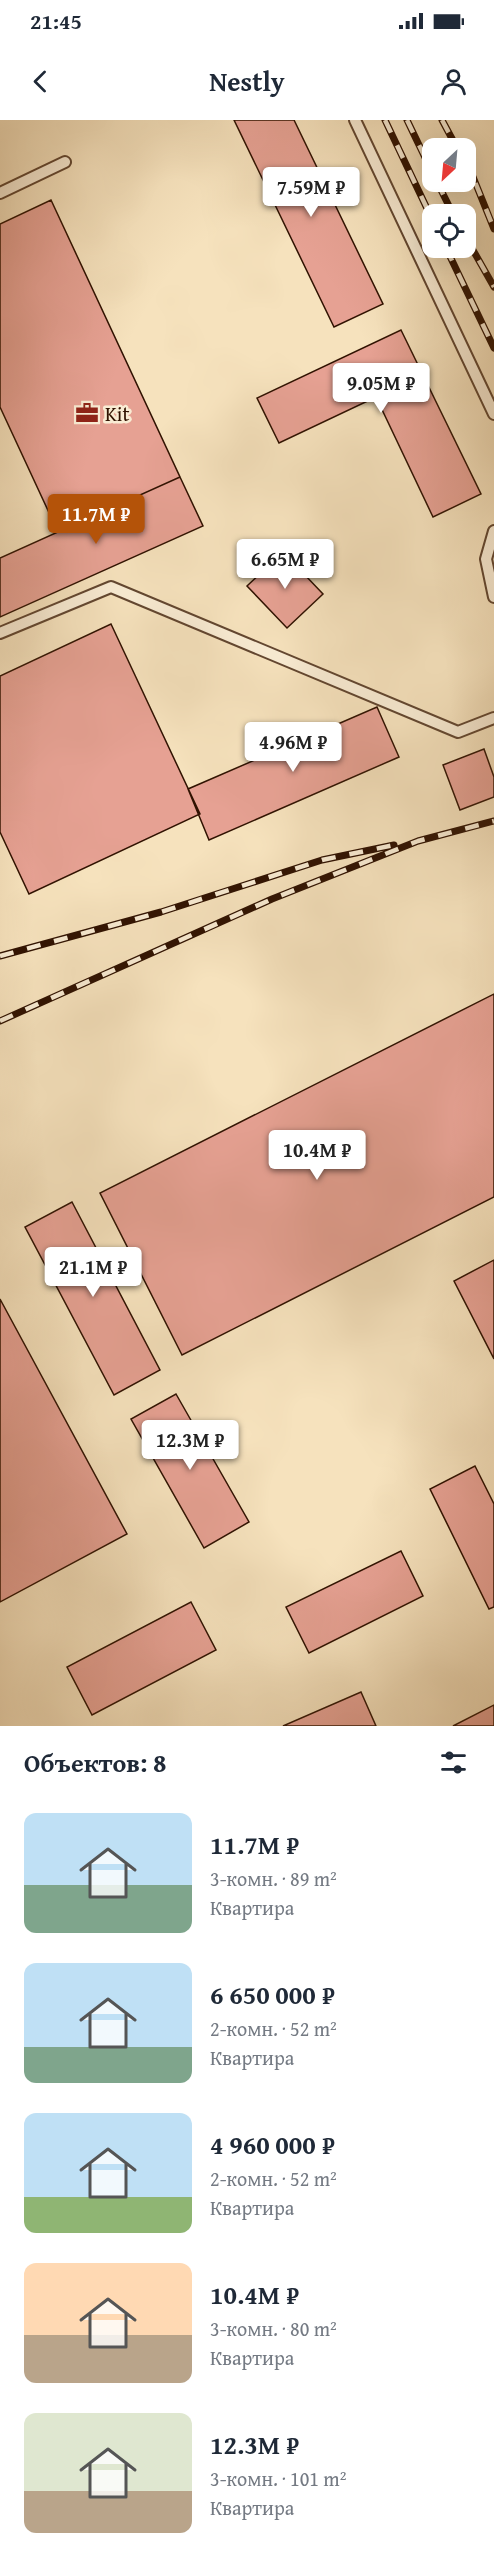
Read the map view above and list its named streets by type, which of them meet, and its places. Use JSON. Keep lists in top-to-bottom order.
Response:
{
  "places": {
    "office": ["Kit"]
  },
  "north": "bottom left",
  "page": {
    "status": "21:45",
    "header": "Nestly",
    "price": [
      "7.59M ₽",
      "9.05M ₽",
      "11.7M ₽",
      "6.65M ₽",
      "4.96M ₽",
      "10.4M ₽",
      "21.1M ₽",
      "12.3M ₽"
    ],
    "heading": "Объектов: 8",
    "list": [
      {
        "name": "11.7M ₽",
        "note": "3-комн. · 89 m² · Квартира"
      },
      {
        "name": "6 650 000 ₽",
        "note": "2-комн. · 52 m² · Квартира"
      },
      {
        "name": "4 960 000 ₽",
        "note": "2-комн. · 52 m² · Квартира"
      },
      {
        "name": "10.4M ₽",
        "note": "3-комн. · 80 m² · Квартира"
      },
      {
        "name": "12.3M ₽",
        "note": "3-комн. · 101 m² · Квартира"
      }
    ]
  }
}
